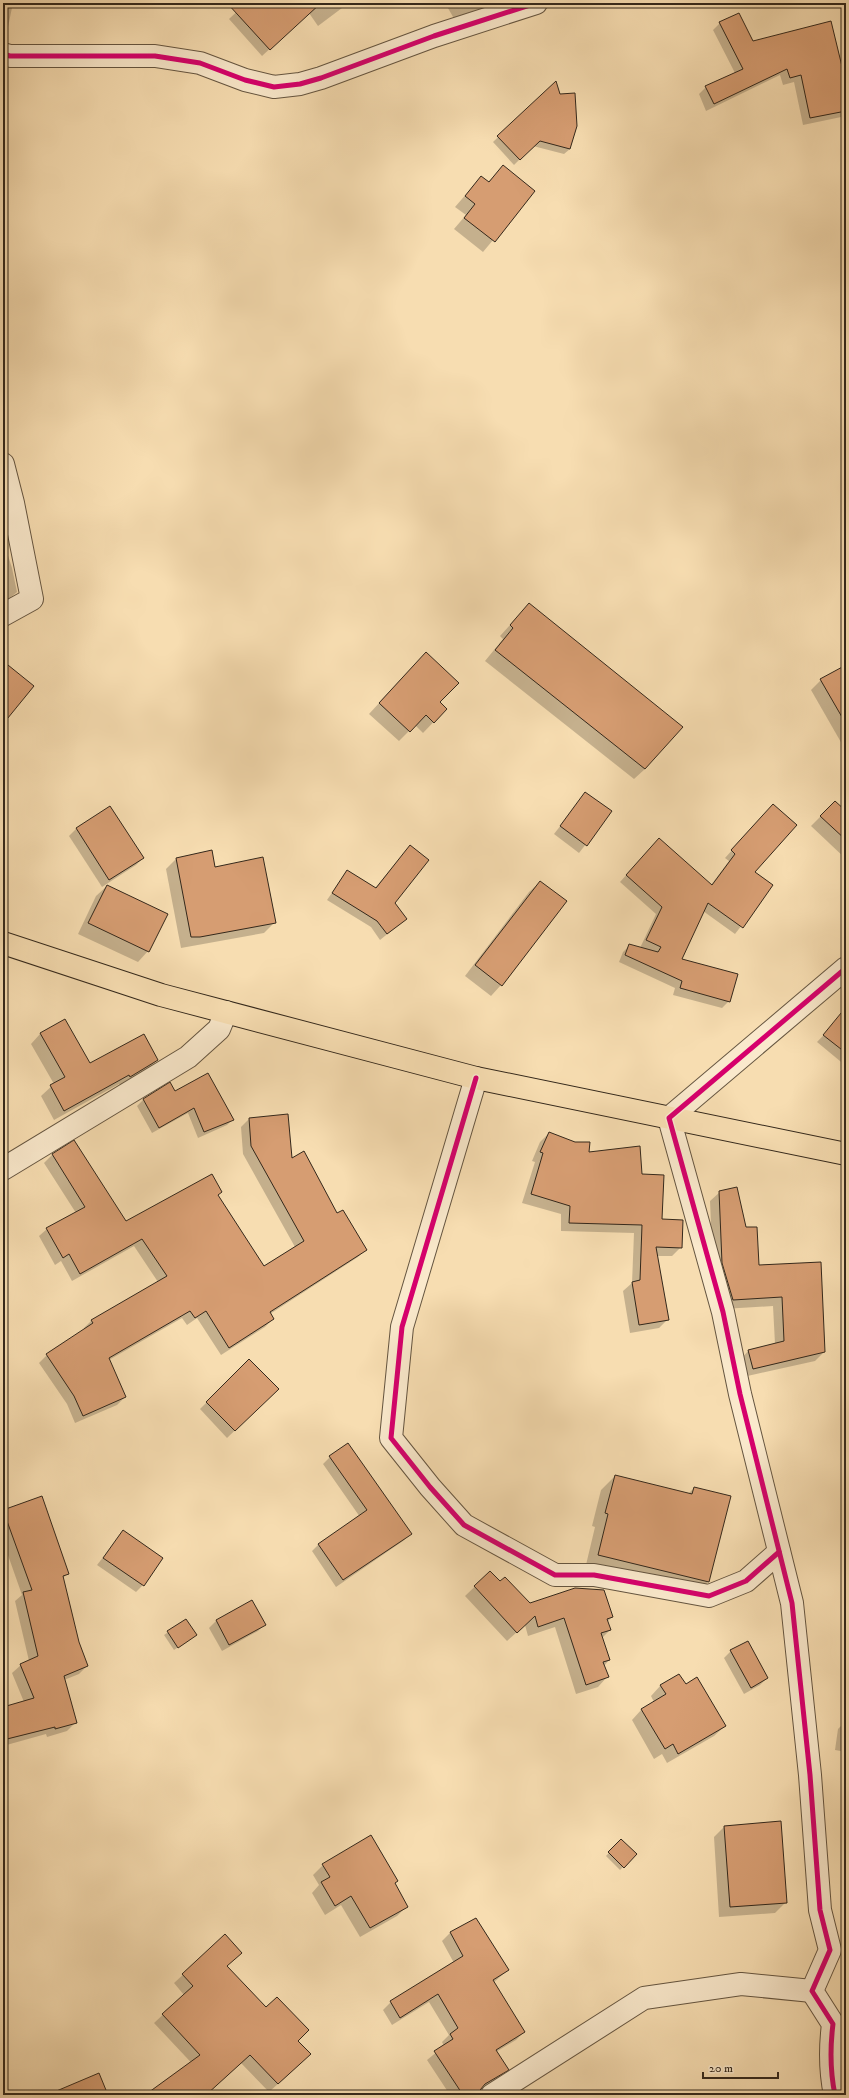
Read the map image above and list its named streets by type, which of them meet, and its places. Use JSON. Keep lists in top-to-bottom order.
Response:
{
  "scale_bar": "20 m"
}
